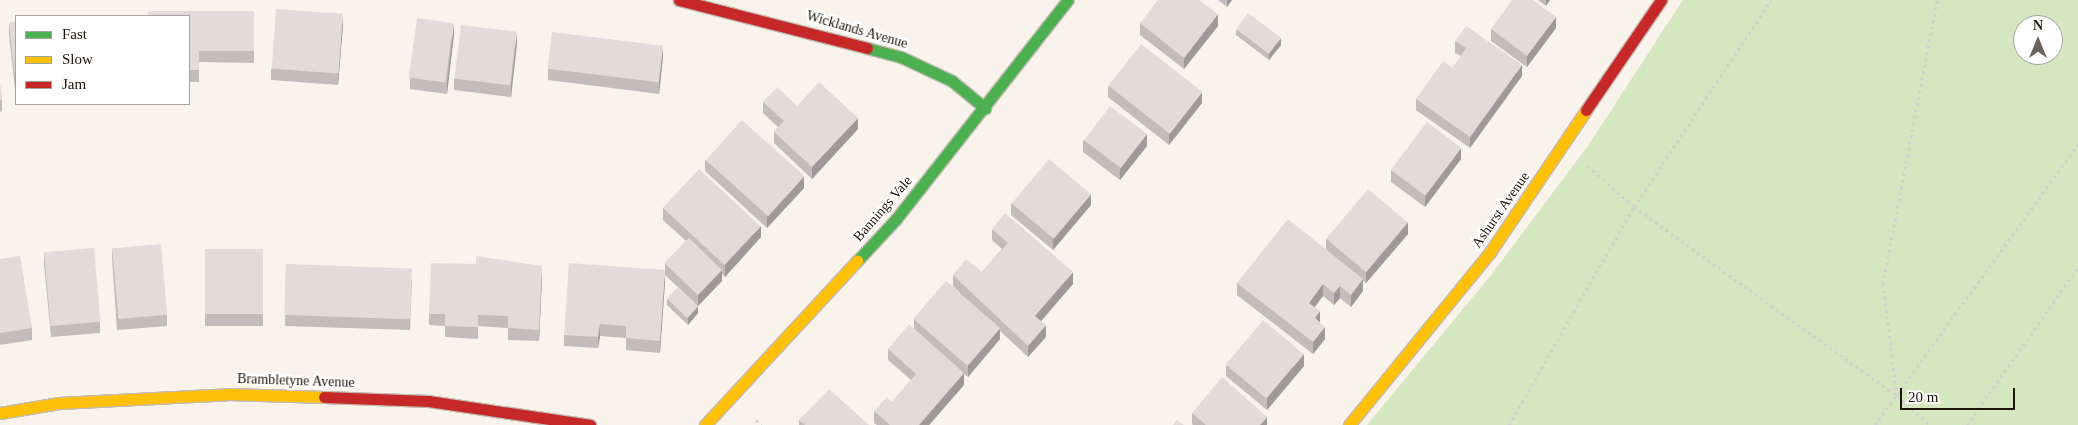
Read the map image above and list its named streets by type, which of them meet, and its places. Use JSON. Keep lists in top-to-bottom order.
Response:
{
  "streets": {
    "street": [
      "Wicklands Avenue",
      "Bannings Vale",
      "Ashurst Avenue",
      "Brambletyne Avenue"
    ]
  },
  "crossings": [
    ["Wicklands Avenue", "Bannings Vale"]
  ],
  "legend": ["Fast", "Slow", "Jam"],
  "scale_bar": "20 m",
  "north": "top"
}
